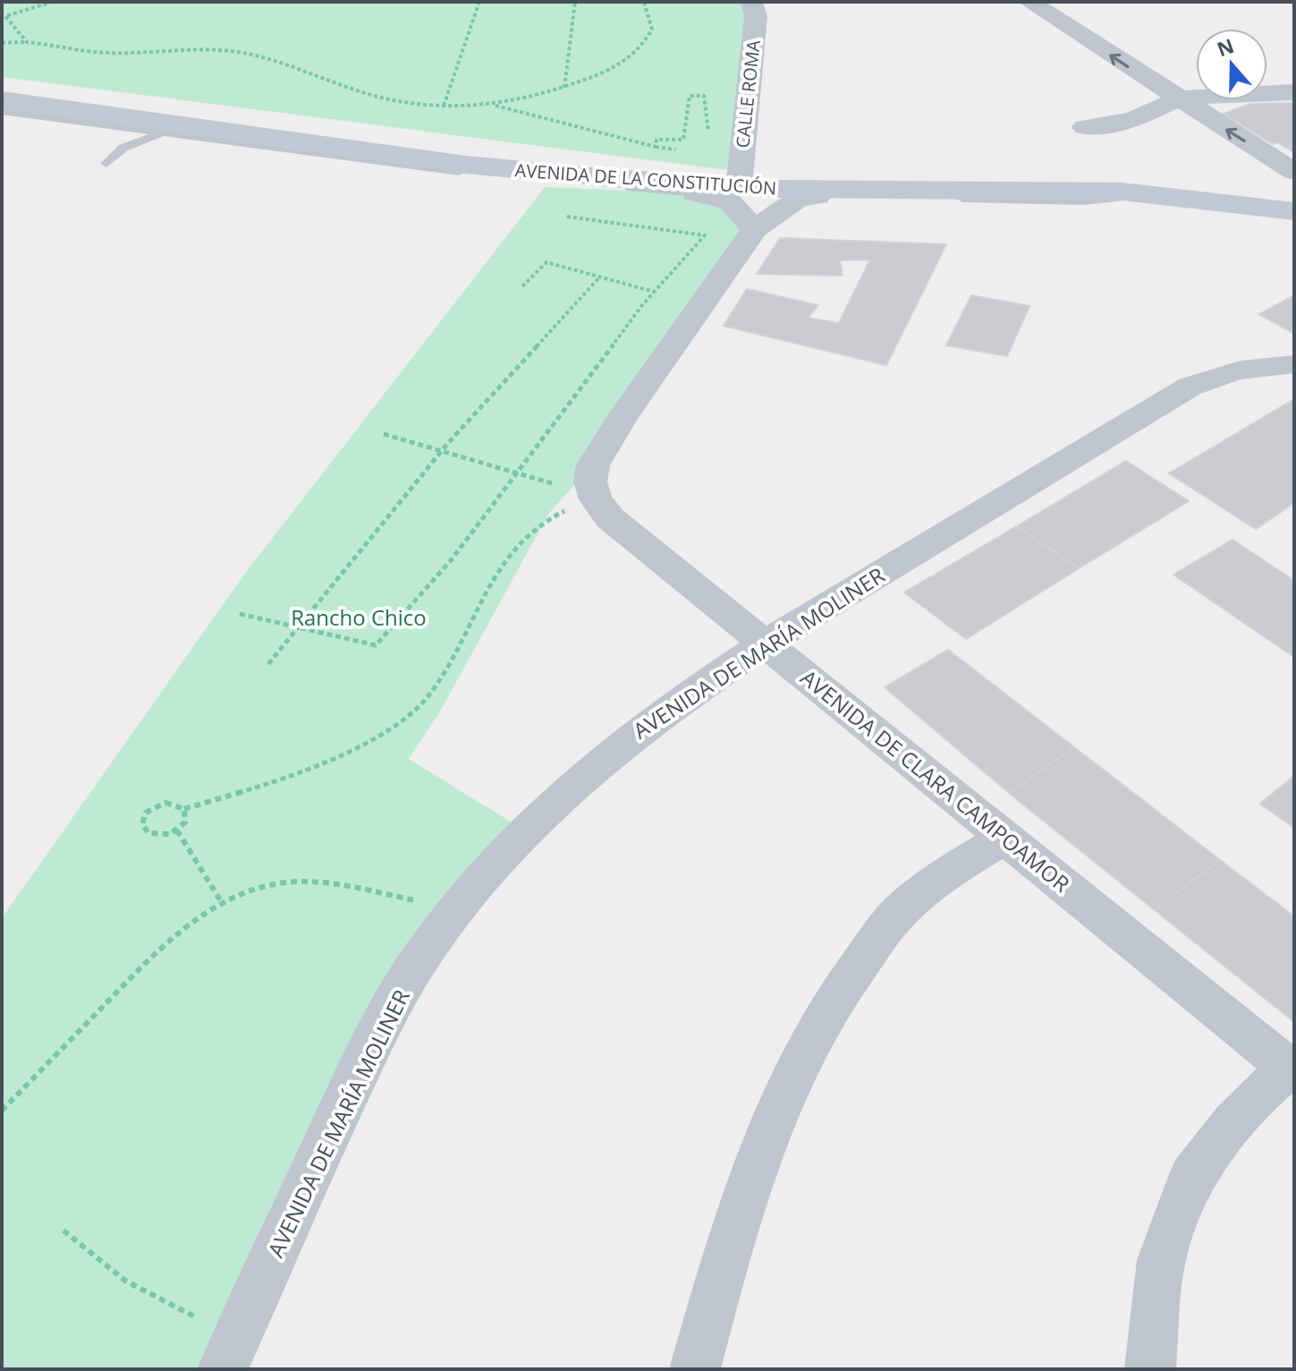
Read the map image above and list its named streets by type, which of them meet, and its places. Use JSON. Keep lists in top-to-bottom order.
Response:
{
  "streets": {
    "street": [
      "CALLE ROMA",
      "AVENIDA DE LA CONSTITUCIÓN",
      "AVENIDA DE MARÍA MOLINER",
      "AVENIDA DE CLARA CAMPOAMOR"
    ]
  },
  "crossings": [
    ["CALLE ROMA", "AVENIDA DE LA CONSTITUCIÓN"],
    ["AVENIDA DE MARÍA MOLINER", "AVENIDA DE CLARA CAMPOAMOR"]
  ],
  "parks": ["Rancho Chico"],
  "north": "top"
}
